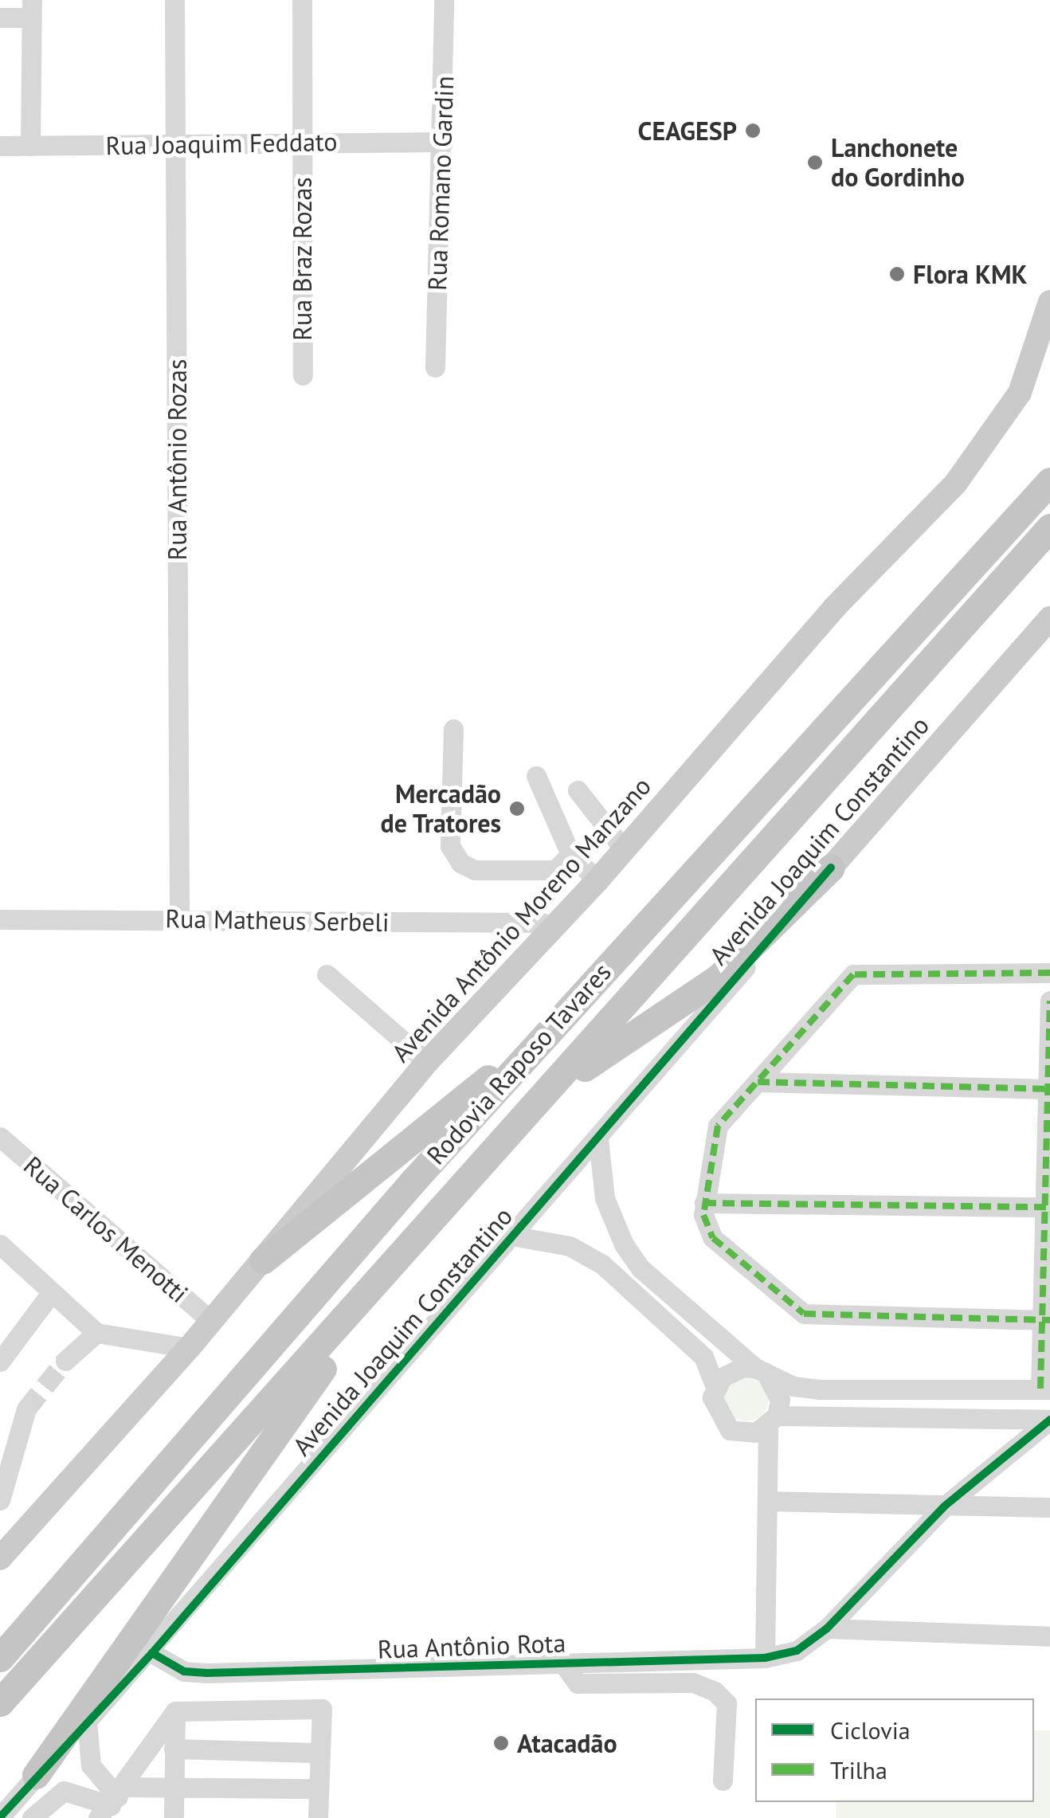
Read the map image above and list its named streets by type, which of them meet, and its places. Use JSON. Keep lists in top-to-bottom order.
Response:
{
  "streets": {
    "highway": ["Rodovia Raposo Tavares"],
    "main road": ["Avenida Joaquim Constantino", "Avenida Antônio Moreno Manzano"],
    "street": [
      "Rua Joaquim Feddato",
      "Rua Romano Gardin",
      "Rua Braz Rozas",
      "Rua Antônio Rozas",
      "Rua Matheus Serbeli",
      "Rua Carlos Menotti",
      "Rua Antônio Rota"
    ]
  },
  "crossings": [
    ["Rua Joaquim Feddato", "Rua Romano Gardin"],
    ["Rua Joaquim Feddato", "Rua Braz Rozas"],
    ["Rua Joaquim Feddato", "Rua Antônio Rozas"],
    ["Rua Antônio Rozas", "Rua Matheus Serbeli"],
    ["Avenida Joaquim Constantino", "Rua Antônio Rota"],
    ["Avenida Antônio Moreno Manzano", "Rua Matheus Serbeli"],
    ["Avenida Antônio Moreno Manzano", "Rua Carlos Menotti"]
  ],
  "places": [
    "CEAGESP",
    "Lanchonete do Gordinho",
    "Flora KMK",
    "Mercadão de Tratores",
    "Atacadão"
  ],
  "legend": ["Ciclovia", "Trilha"]
}
